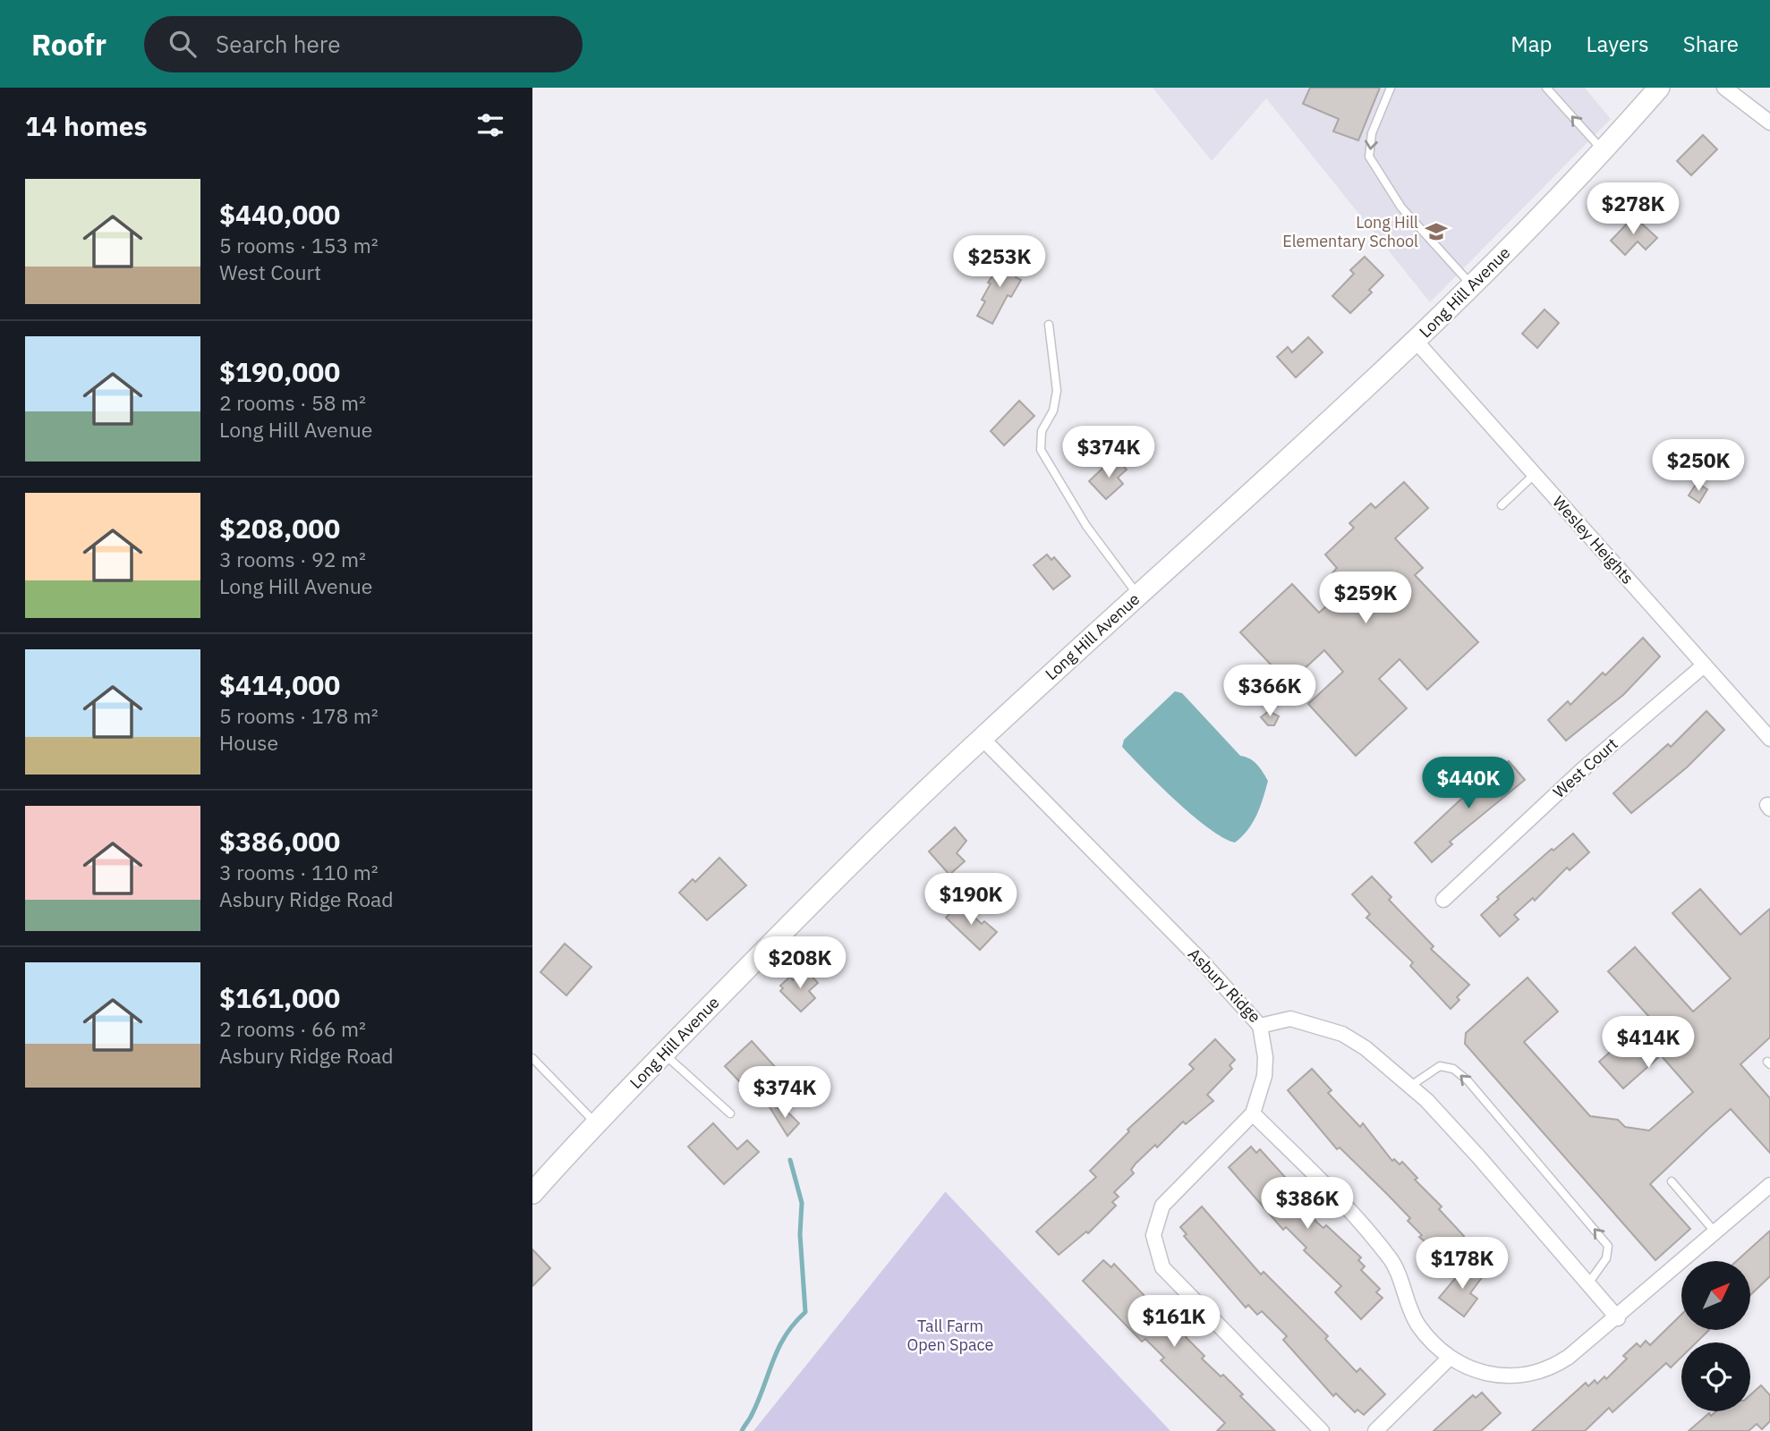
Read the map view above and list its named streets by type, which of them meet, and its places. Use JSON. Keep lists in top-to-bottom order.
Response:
{
  "streets": {
    "street": [
      "Long Hill Avenue",
      "Wesley Heights",
      "West Court",
      "Asbury Ridge"
    ]
  },
  "crossings": [
    ["Long Hill Avenue", "Wesley Heights"],
    ["Long Hill Avenue", "Asbury Ridge"],
    ["Wesley Heights", "West Court"]
  ],
  "parks": ["Tall Farm Open Space"],
  "places": {
    "school or university": ["Long Hill Elementary School"]
  },
  "north": "top right",
  "page": {
    "header": "Roofr",
    "search": "Search here",
    "nav": ["Map", "Layers", "Share"],
    "heading": "14 homes",
    "list": [
      {
        "name": "$440,000",
        "note": "5 rooms · 153 m² · West Court"
      },
      {
        "name": "$190,000",
        "note": "2 rooms · 58 m² · Long Hill Avenue"
      },
      {
        "name": "$208,000",
        "note": "3 rooms · 92 m² · Long Hill Avenue"
      },
      {
        "name": "$414,000",
        "note": "5 rooms · 178 m² · House"
      },
      {
        "name": "$386,000",
        "note": "3 rooms · 110 m² · Asbury Ridge Road"
      },
      {
        "name": "$161,000",
        "note": "2 rooms · 66 m² · Asbury Ridge Road"
      }
    ],
    "price": [
      "$278K",
      "$253K",
      "$374K",
      "$250K",
      "$259K",
      "$366K",
      "$440K",
      "$190K",
      "$208K",
      "$414K",
      "$374K",
      "$386K",
      "$178K",
      "$161K"
    ]
  }
}
